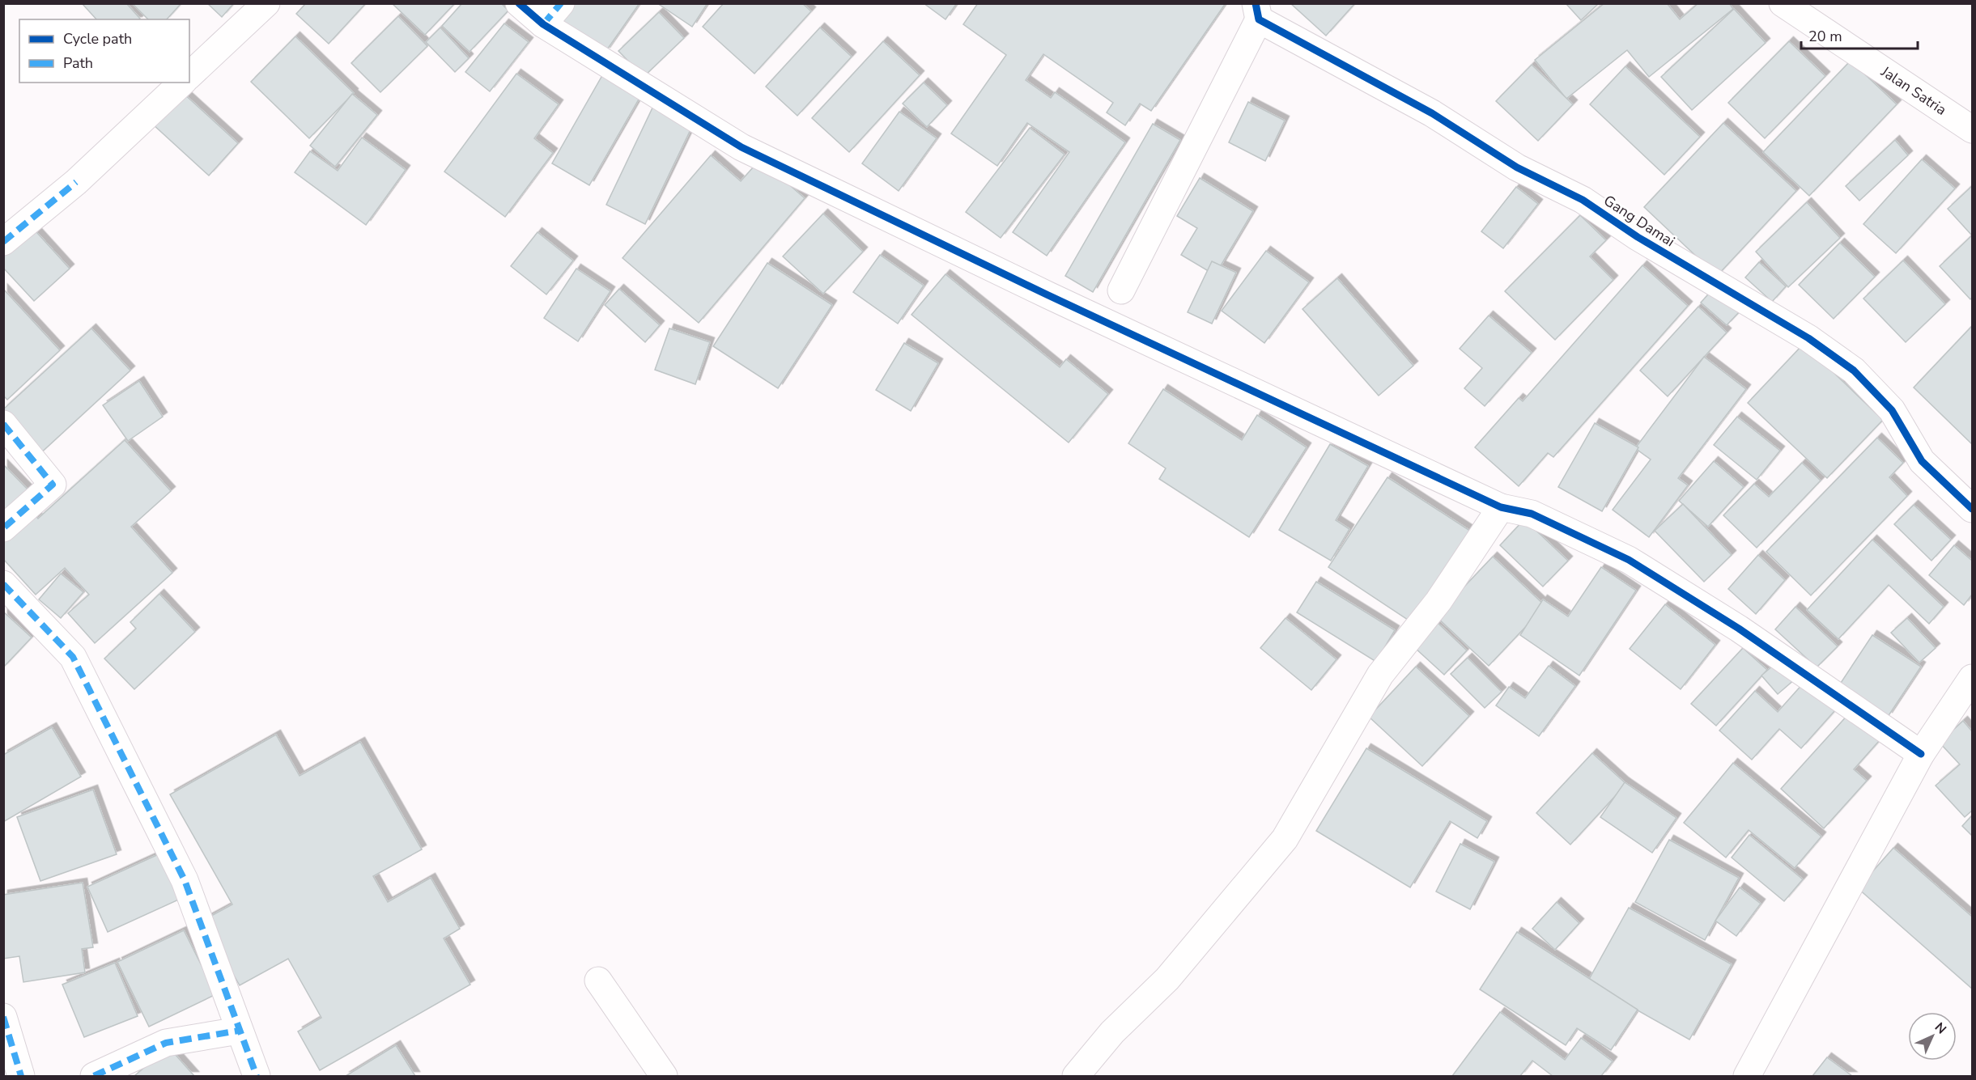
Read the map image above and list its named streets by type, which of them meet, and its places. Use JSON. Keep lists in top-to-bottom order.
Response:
{
  "streets": {
    "street": ["Jalan Satria", "Gang Damai"]
  },
  "legend": ["Cycle path", "Path"],
  "scale_bar": "20 m",
  "north": "top right"
}
